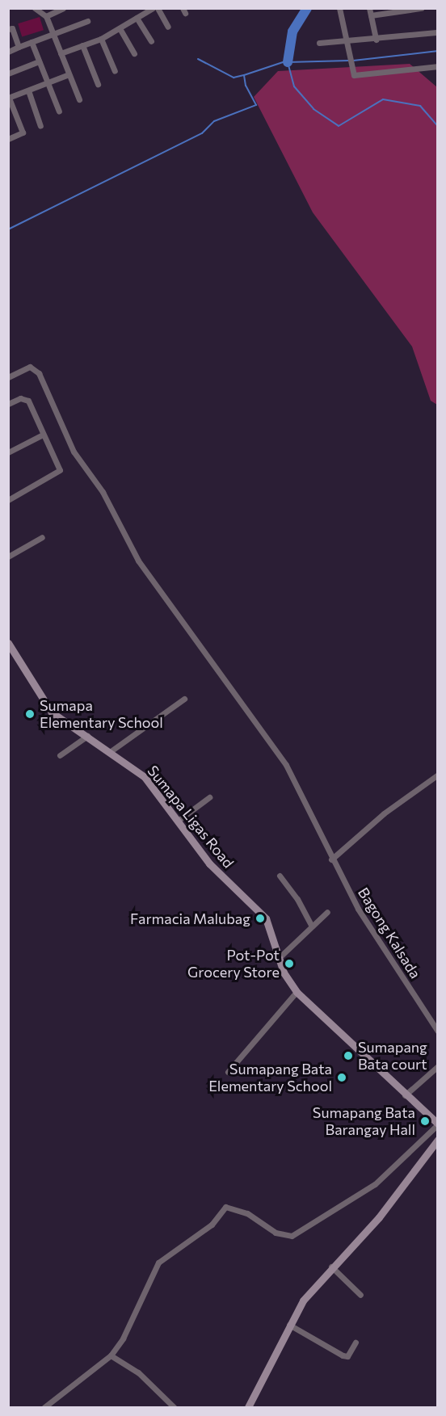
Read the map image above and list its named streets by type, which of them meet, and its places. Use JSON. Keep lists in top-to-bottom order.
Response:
{
  "streets": {
    "main road": ["Sumapa Ligas Road"],
    "street": ["Bagong Kalsada"]
  },
  "places": [
    "Sumapa Elementary School",
    "Farmacia Malubag",
    "Pot-Pot Grocery Store",
    "Sumapang Bata court",
    "Sumapang Bata Elementary School",
    "Sumapang Bata Barangay Hall"
  ]
}
